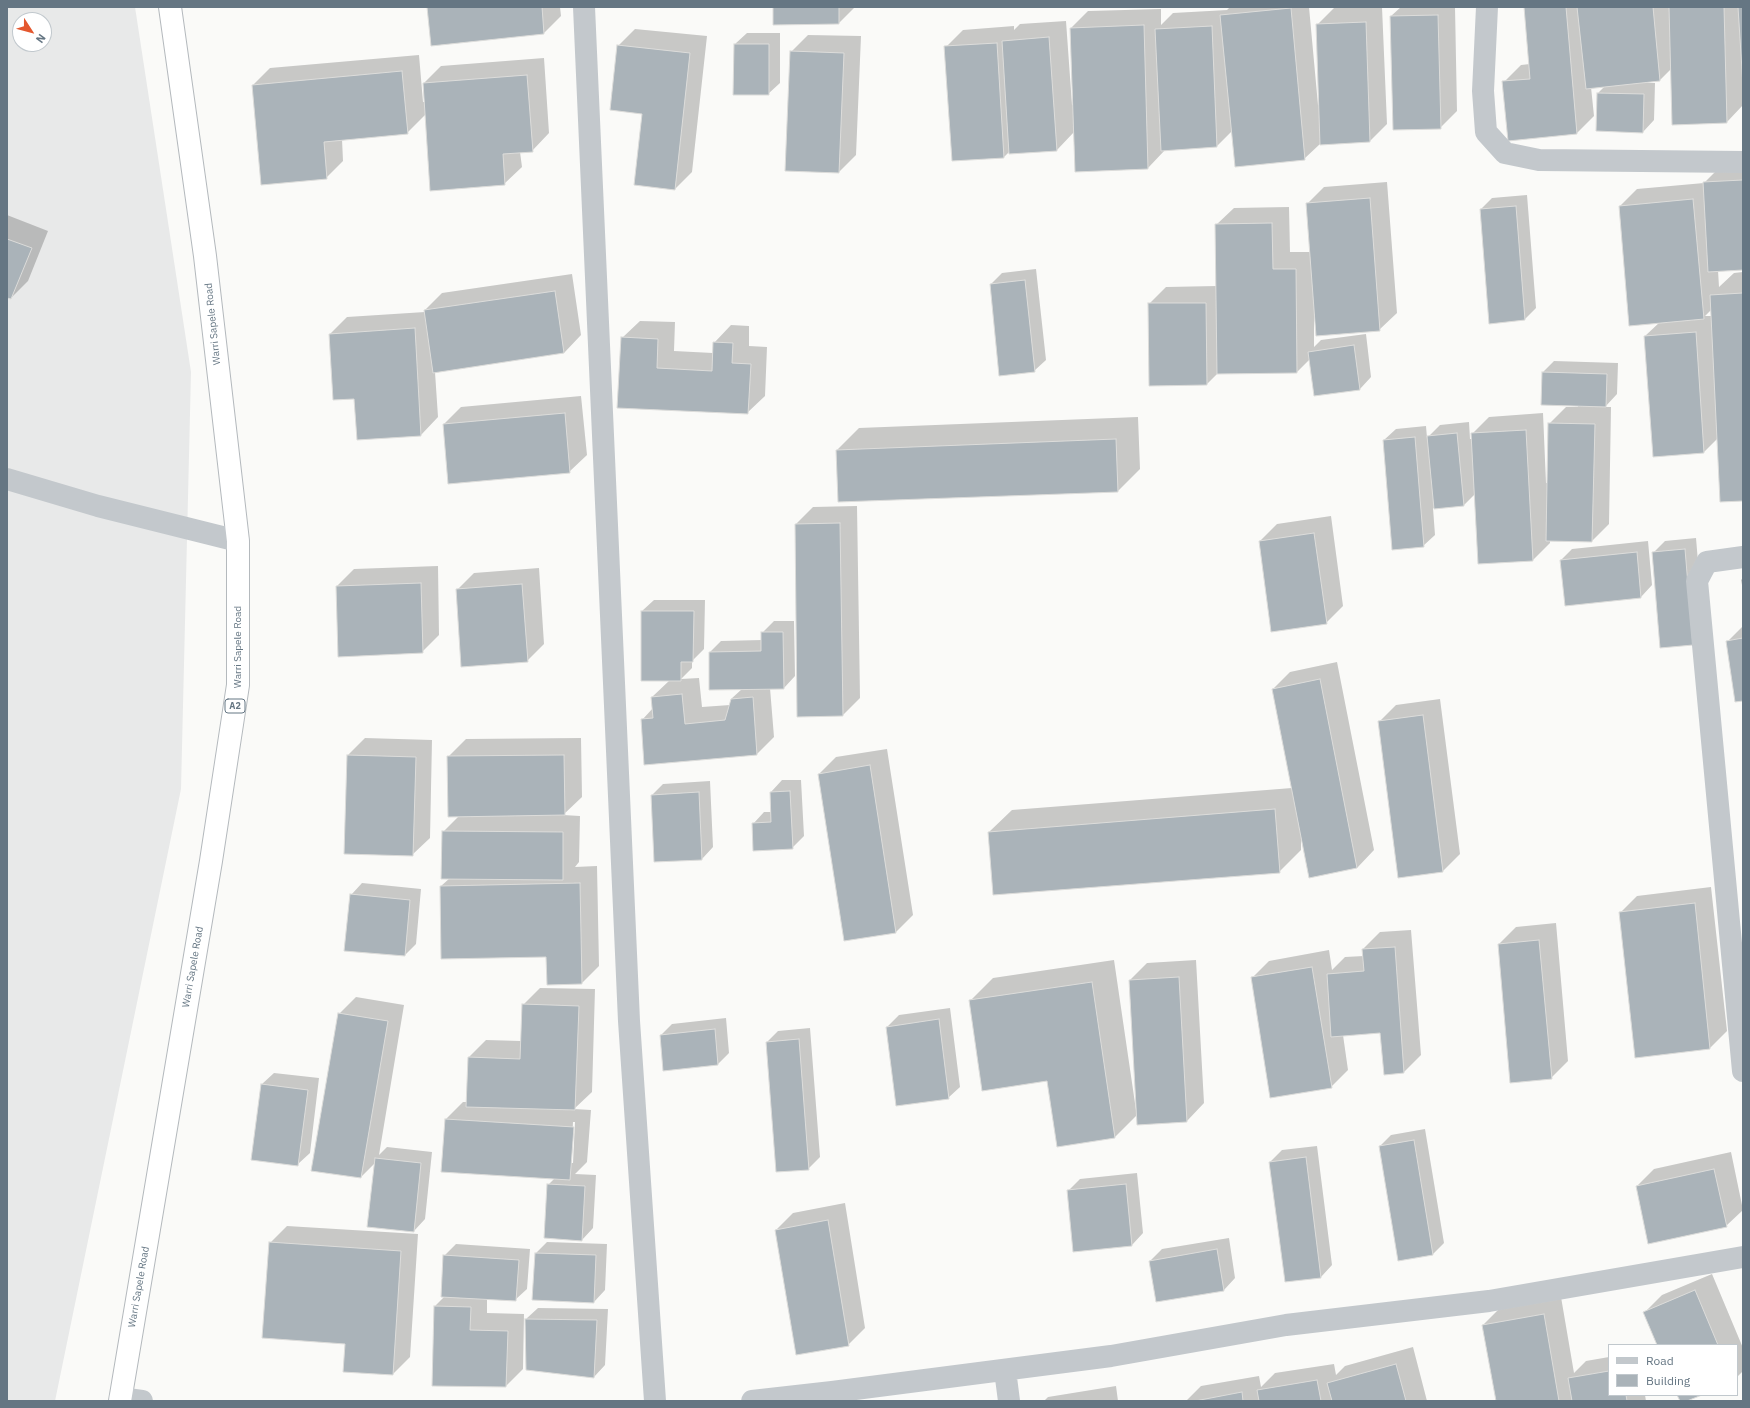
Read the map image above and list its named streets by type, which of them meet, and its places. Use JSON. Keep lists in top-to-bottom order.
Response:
{
  "streets": {
    "highway": ["Warri Sapele Road", "A2"]
  },
  "legend": ["Road", "Building"],
  "north": "bottom right"
}
